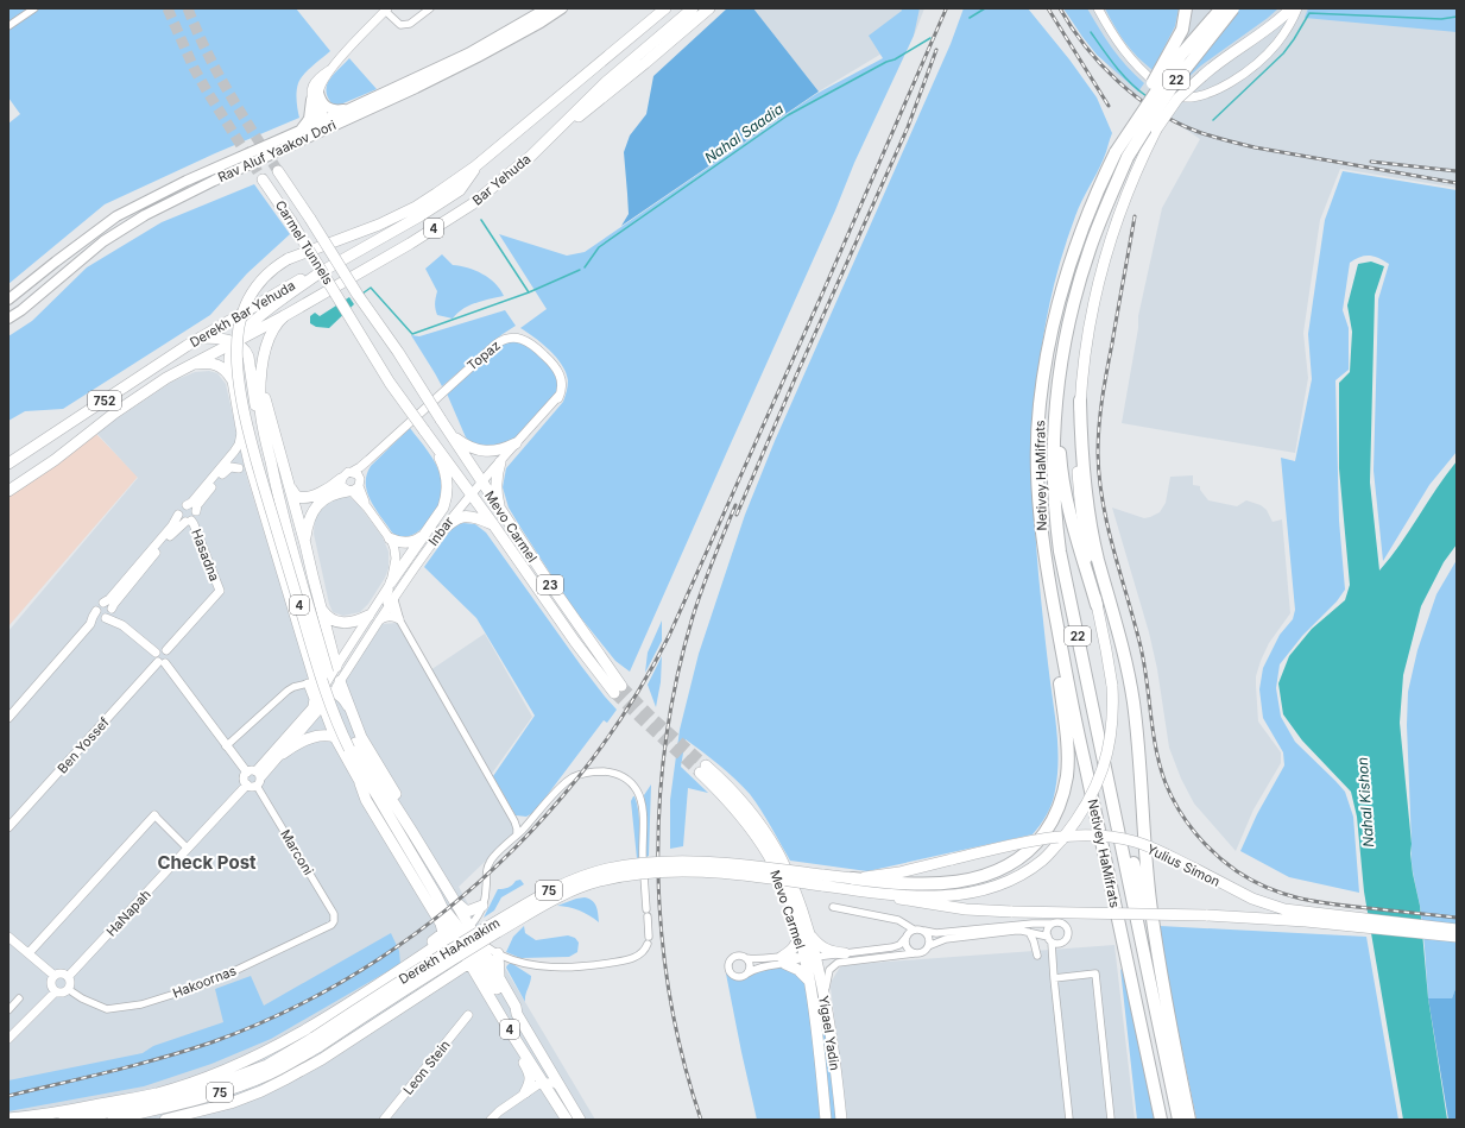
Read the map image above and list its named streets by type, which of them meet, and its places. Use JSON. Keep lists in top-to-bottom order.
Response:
{
  "streets": {
    "highway": ["22", "Netivey HaMifrats"],
    "main road": [
      "Rav Aluf Yaakov Dori",
      "Bar Yehuda",
      "4",
      "Carmel Tunnels",
      "Derekh Bar Yehuda",
      "752",
      "Mevo Carmel",
      "23",
      "Yulius Simon",
      "75",
      "Derekh HaAmakim",
      "Yigael Yadin"
    ],
    "street": [
      "Topaz",
      "Inbar",
      "Hasadna",
      "Ben Yossef",
      "Marconi",
      "HaNapah",
      "Hakoornas",
      "Leon Stein"
    ]
  },
  "crossings": [
    ["Bar Yehuda", "4"],
    ["Bar Yehuda", "Derekh Bar Yehuda"],
    ["4", "Derekh Bar Yehuda"],
    ["Carmel Tunnels", "23"],
    ["Topaz", "Inbar"],
    ["Mevo Carmel", "Inbar"],
    ["Mevo Carmel", "23"],
    ["Mevo Carmel", "Yigael Yadin"],
    ["Inbar", "23"],
    ["Hasadna", "Ben Yossef"],
    ["Hasadna", "Marconi"],
    ["Ben Yossef", "Marconi"],
    ["Marconi", "HaNapah"],
    ["Marconi", "Hakoornas"],
    ["Yulius Simon", "Derekh HaAmakim"],
    ["HaNapah", "Hakoornas"]
  ],
  "districts": ["Check Post"],
  "water": ["Nahal Saadia", "Nahal Kishon"]
}
